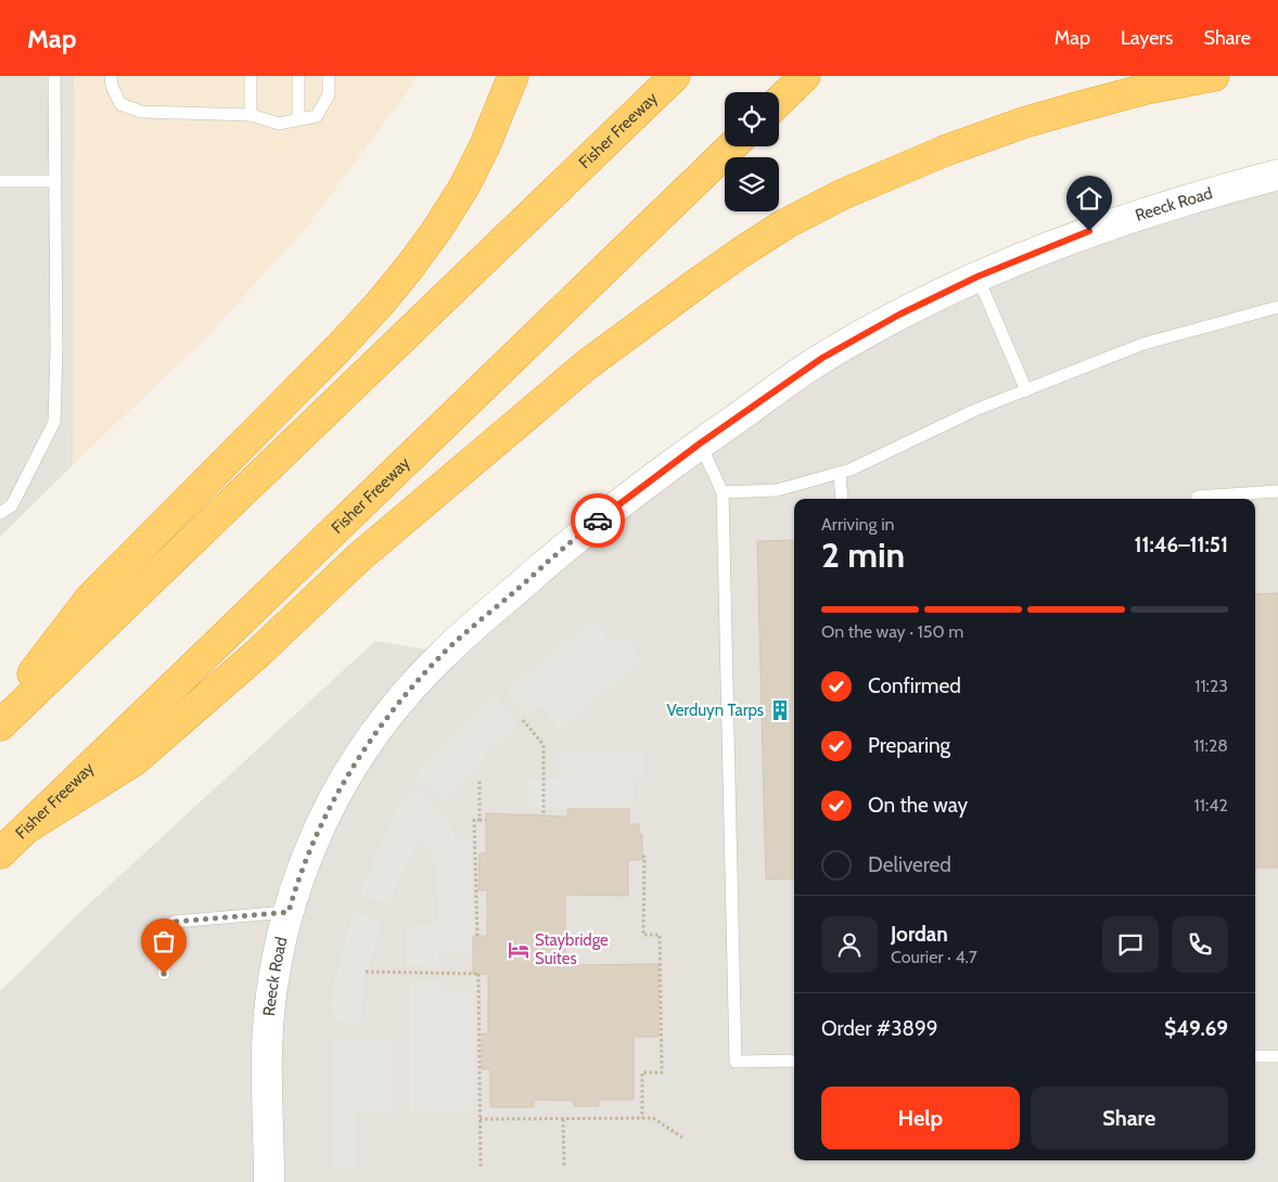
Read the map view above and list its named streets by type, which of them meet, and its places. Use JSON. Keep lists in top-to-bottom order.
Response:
{
  "streets": {
    "highway": ["Fisher Freeway"],
    "street": ["Reeck Road"]
  },
  "places": {
    "building": ["Verduyn Tarps"],
    "hotel": ["Staybridge Suites"]
  },
  "page": {
    "header": "Map",
    "nav": ["Map", "Layers", "Share"],
    "heading": ["2 min", "Arriving in", "11:46–11:51"],
    "panel": [
      "Jordan",
      "Courier · 4.7",
      "Order #3899",
      "$49.69"
    ],
    "bar": "On the way · 150 m",
    "list": [
      ["Confirmed", "11:23"],
      ["Preparing", "11:28"],
      ["On the way", "11:42"],
      "Delivered"
    ],
    "buttons": ["Help", "Share"]
  }
}
